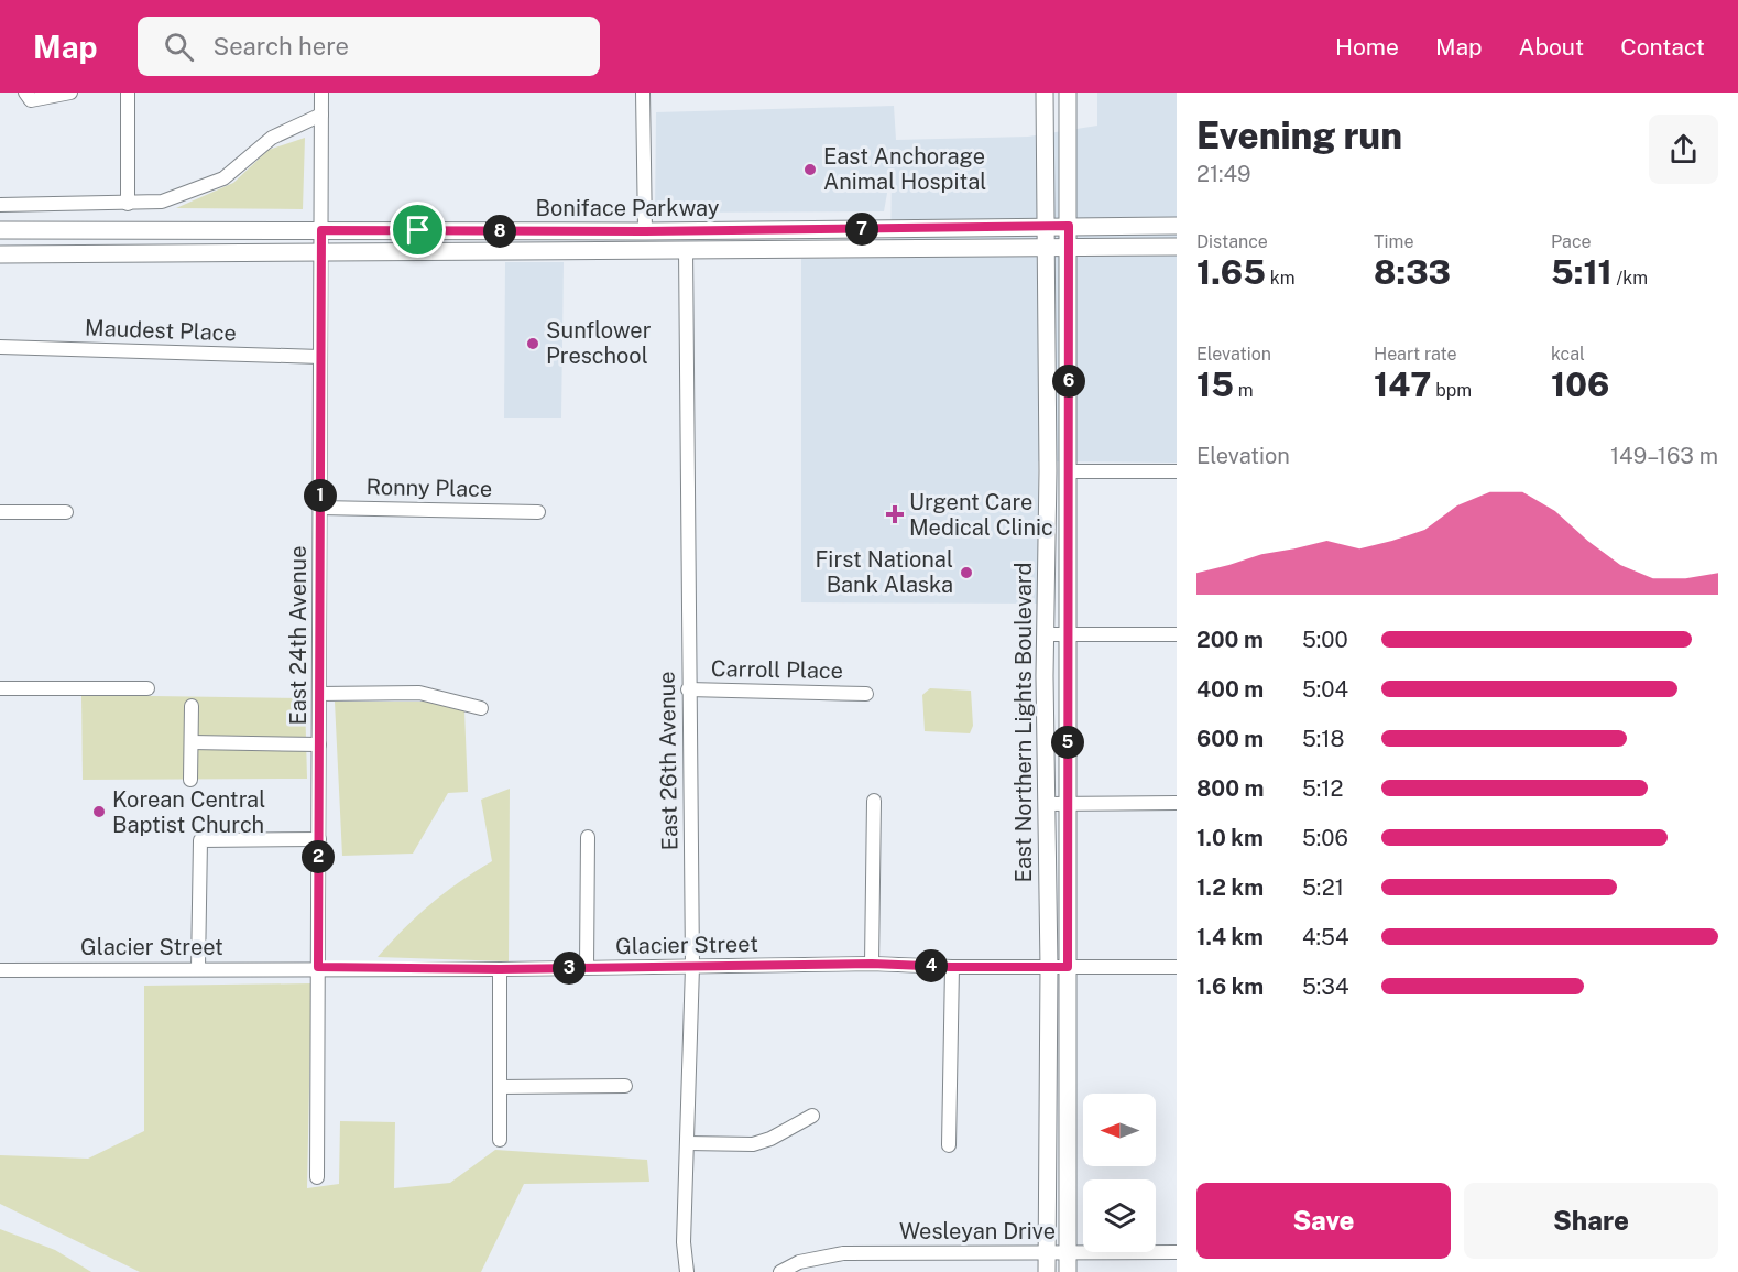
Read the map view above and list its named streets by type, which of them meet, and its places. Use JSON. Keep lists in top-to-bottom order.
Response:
{
  "streets": {
    "main road": ["Boniface Parkway", "East Northern Lights Boulevard"],
    "street": [
      "Maudest Place",
      "Ronny Place",
      "East 24th Avenue",
      "Carroll Place",
      "East 26th Avenue",
      "Glacier Street",
      "Wesleyan Drive"
    ]
  },
  "crossings": [
    ["Boniface Parkway", "East 24th Avenue"],
    ["Boniface Parkway", "East Northern Lights Boulevard"],
    ["Boniface Parkway", "East 26th Avenue"],
    ["Maudest Place", "East 24th Avenue"],
    ["Ronny Place", "East 24th Avenue"],
    ["East 24th Avenue", "Glacier Street"],
    ["Carroll Place", "East 26th Avenue"],
    ["East Northern Lights Boulevard", "Glacier Street"],
    ["East Northern Lights Boulevard", "Wesleyan Drive"],
    ["East 26th Avenue", "Glacier Street"]
  ],
  "places": {
    "other": [
      "East Anchorage Animal Hospital",
      "Sunflower Preschool",
      "First National Bank Alaska",
      "Korean Central Baptist Church"
    ],
    "health": ["Urgent Care Medical Clinic"]
  },
  "north": "left",
  "page": {
    "header": "Map",
    "search": "Search here",
    "nav": [
      "Home",
      "Map",
      "About",
      "Contact"
    ],
    "heading": ["Evening run", "21:49"],
    "stats": [
      ["Distance", "1.65 km"],
      ["Time", "8:33"],
      ["Pace", "5:11 /km"],
      ["Elevation", "15 m"],
      ["Heart rate", "147 bpm"],
      ["kcal", "106"]
    ],
    "pins": [
      "7",
      "8",
      "6",
      "1",
      "5",
      "2",
      "4",
      "3"
    ],
    "chart": ["Elevation", "149–163 m"],
    "list": [
      {
        "name": "200 m",
        "note": "5:00"
      },
      {
        "name": "400 m",
        "note": "5:04"
      },
      {
        "name": "600 m",
        "note": "5:18"
      },
      {
        "name": "800 m",
        "note": "5:12"
      },
      {
        "name": "1.0 km",
        "note": "5:06"
      },
      {
        "name": "1.2 km",
        "note": "5:21"
      },
      {
        "name": "1.4 km",
        "note": "4:54"
      },
      {
        "name": "1.6 km",
        "note": "5:34"
      }
    ],
    "buttons": ["Save", "Share"]
  }
}
